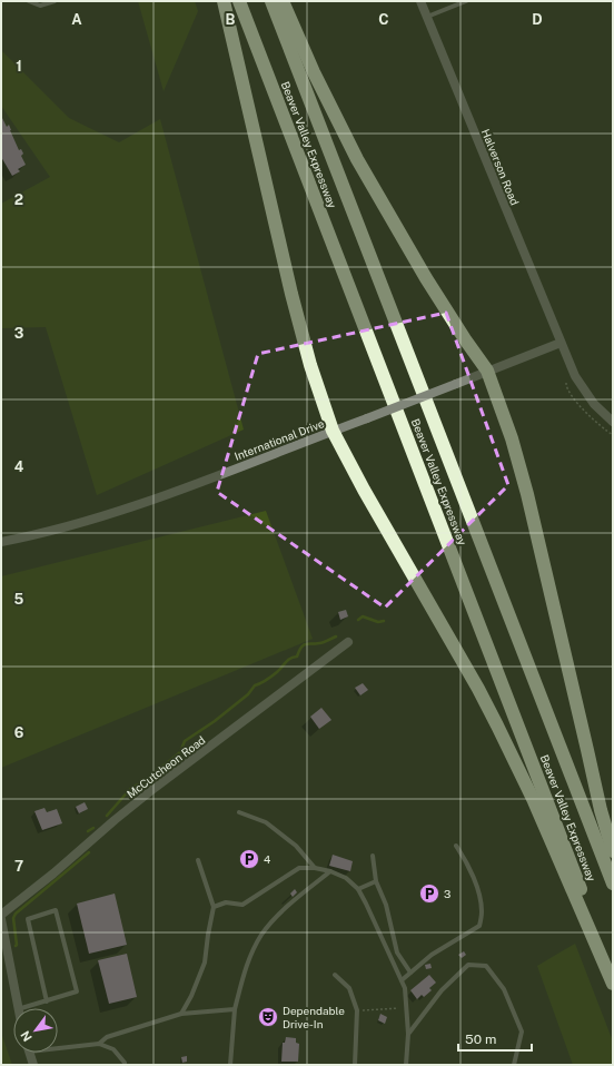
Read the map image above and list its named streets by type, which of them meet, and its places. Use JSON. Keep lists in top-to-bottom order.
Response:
{
  "streets": {
    "highway": ["Beaver Valley Expressway"],
    "street": ["Halverson Road", "International Drive", "McCutcheon Road"]
  },
  "crossings": [
    ["Halverson Road", "International Drive"]
  ],
  "places": {
    "parking": ["4", "3"],
    "theatre": ["Dependable Drive-In"]
  },
  "scale_bar": "50 m",
  "north": "bottom left",
  "grid": {
    "columns": [
      "A",
      "B",
      "C",
      "D"
    ],
    "rows": [
      "1",
      "2",
      "3",
      "4",
      "5",
      "6",
      "7"
    ]
  }
}
